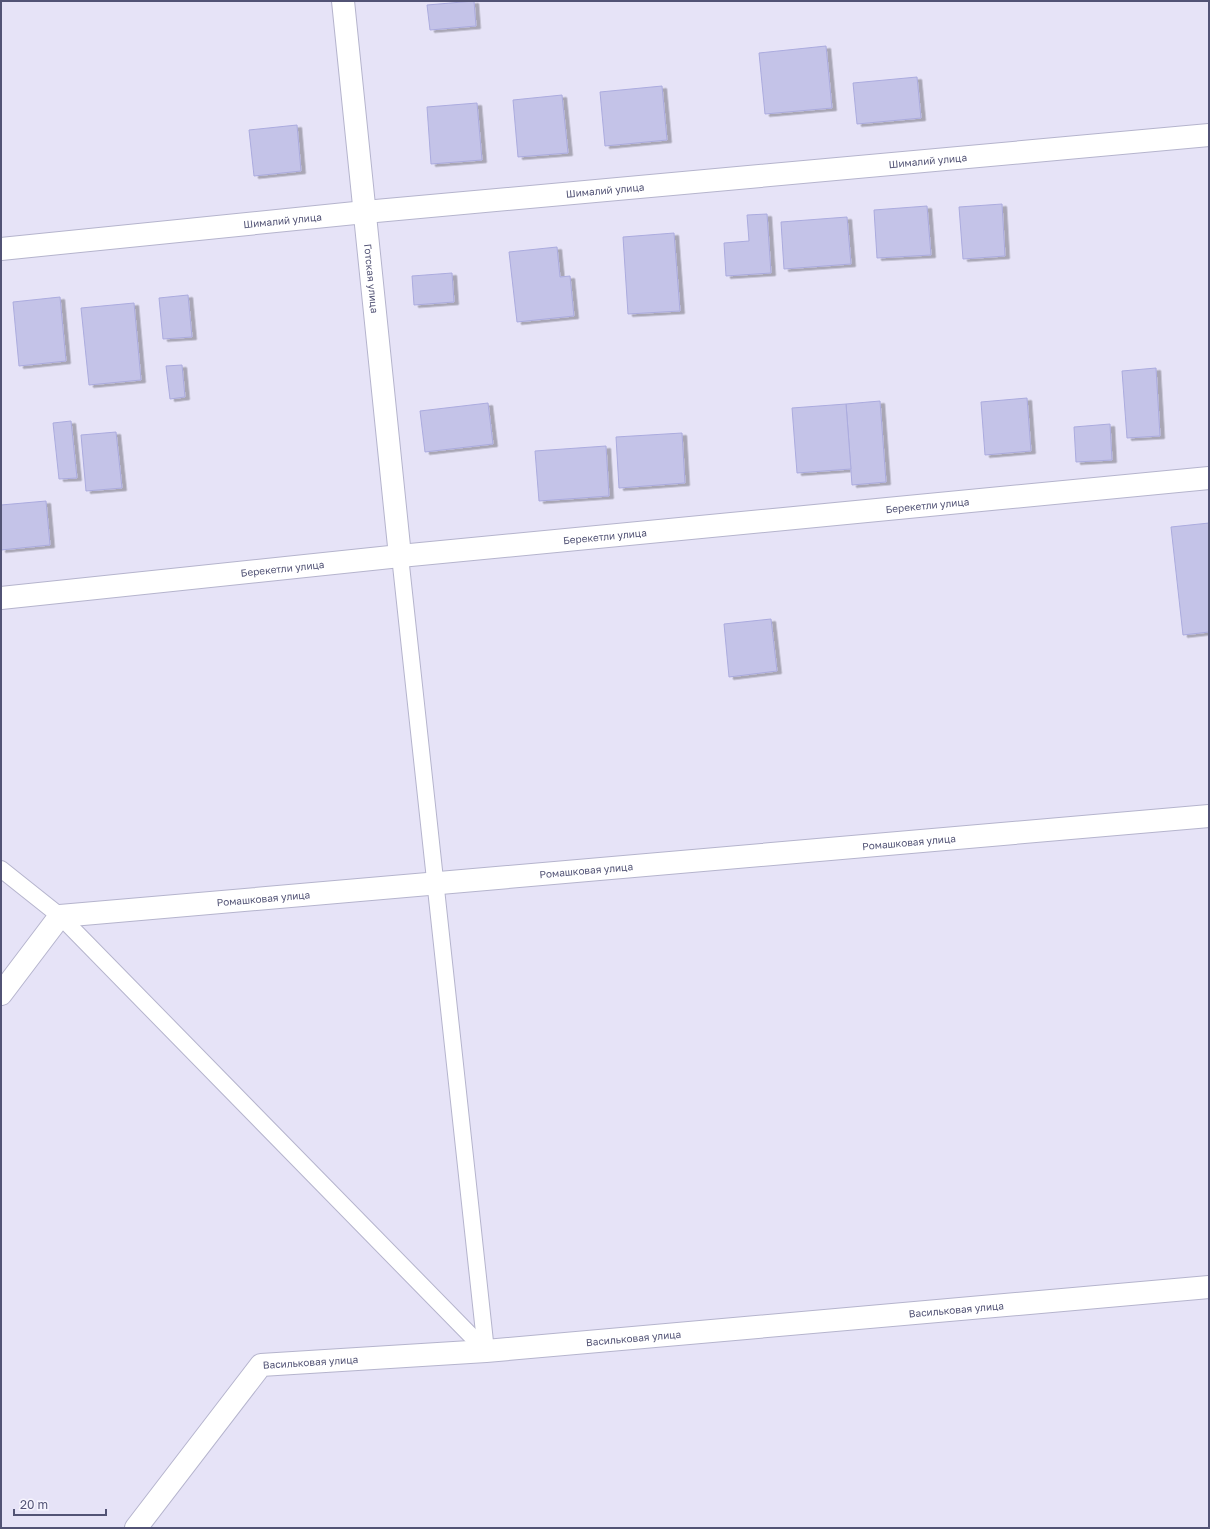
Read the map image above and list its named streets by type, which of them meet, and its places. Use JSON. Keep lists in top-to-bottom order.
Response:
{
  "streets": {
    "street": [
      "Шималий улица",
      "Готская улица",
      "Берекетли улица",
      "Ромашковая улица",
      "Васильковая улица"
    ]
  },
  "crossings": [
    ["Шималий улица", "Готская улица"],
    ["Готская улица", "Берекетли улица"]
  ],
  "scale_bar": "20 m"
}
